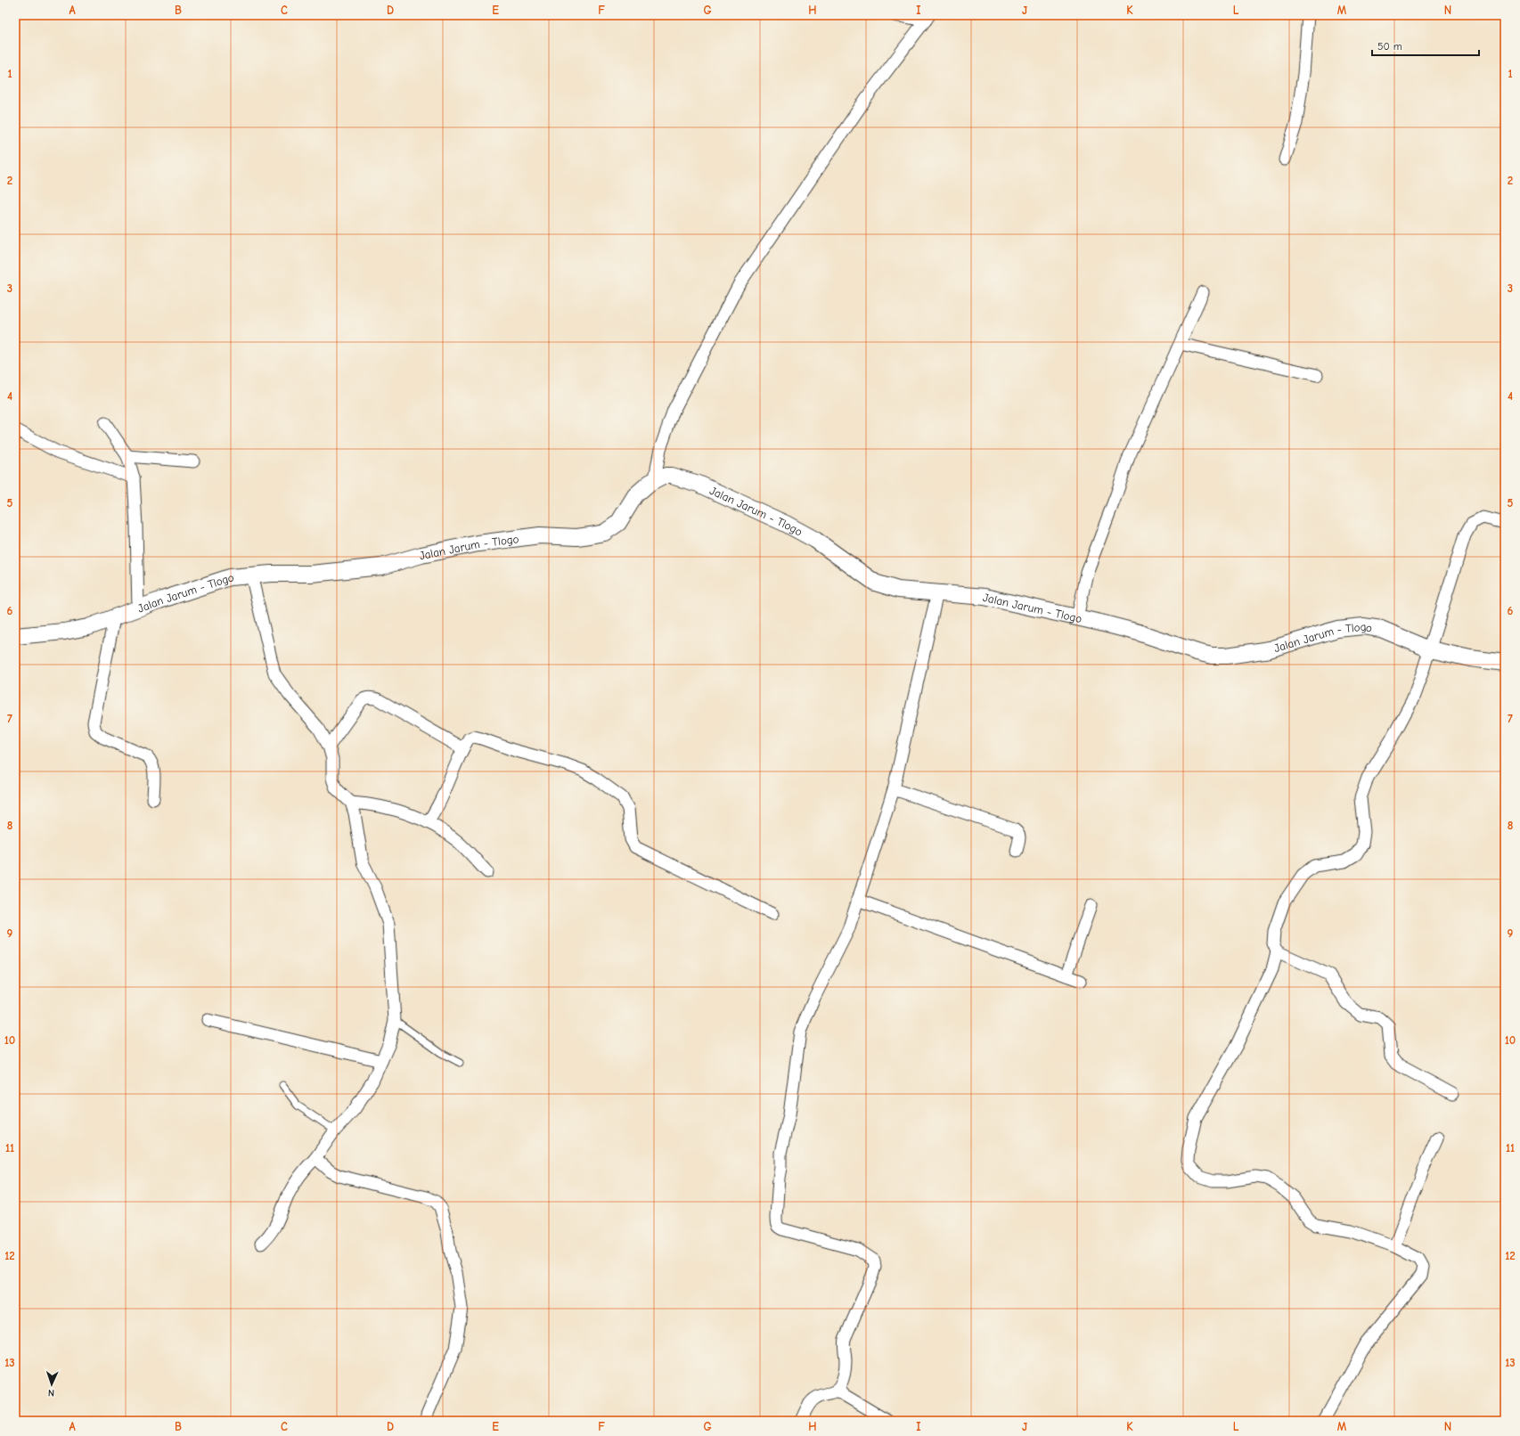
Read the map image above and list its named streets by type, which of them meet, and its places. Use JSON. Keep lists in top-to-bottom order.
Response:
{
  "streets": {
    "street": ["Jalan Jarum - Tlogo"]
  },
  "scale_bar": "50 m",
  "north": "bottom",
  "grid": {
    "columns": [
      "A",
      "B",
      "C",
      "D",
      "E",
      "F",
      "G",
      "H",
      "I",
      "J",
      "K",
      "L",
      "M",
      "N"
    ],
    "rows": [
      "1",
      "2",
      "3",
      "4",
      "5",
      "6",
      "7",
      "8",
      "9",
      "10",
      "11",
      "12",
      "13"
    ]
  }
}
